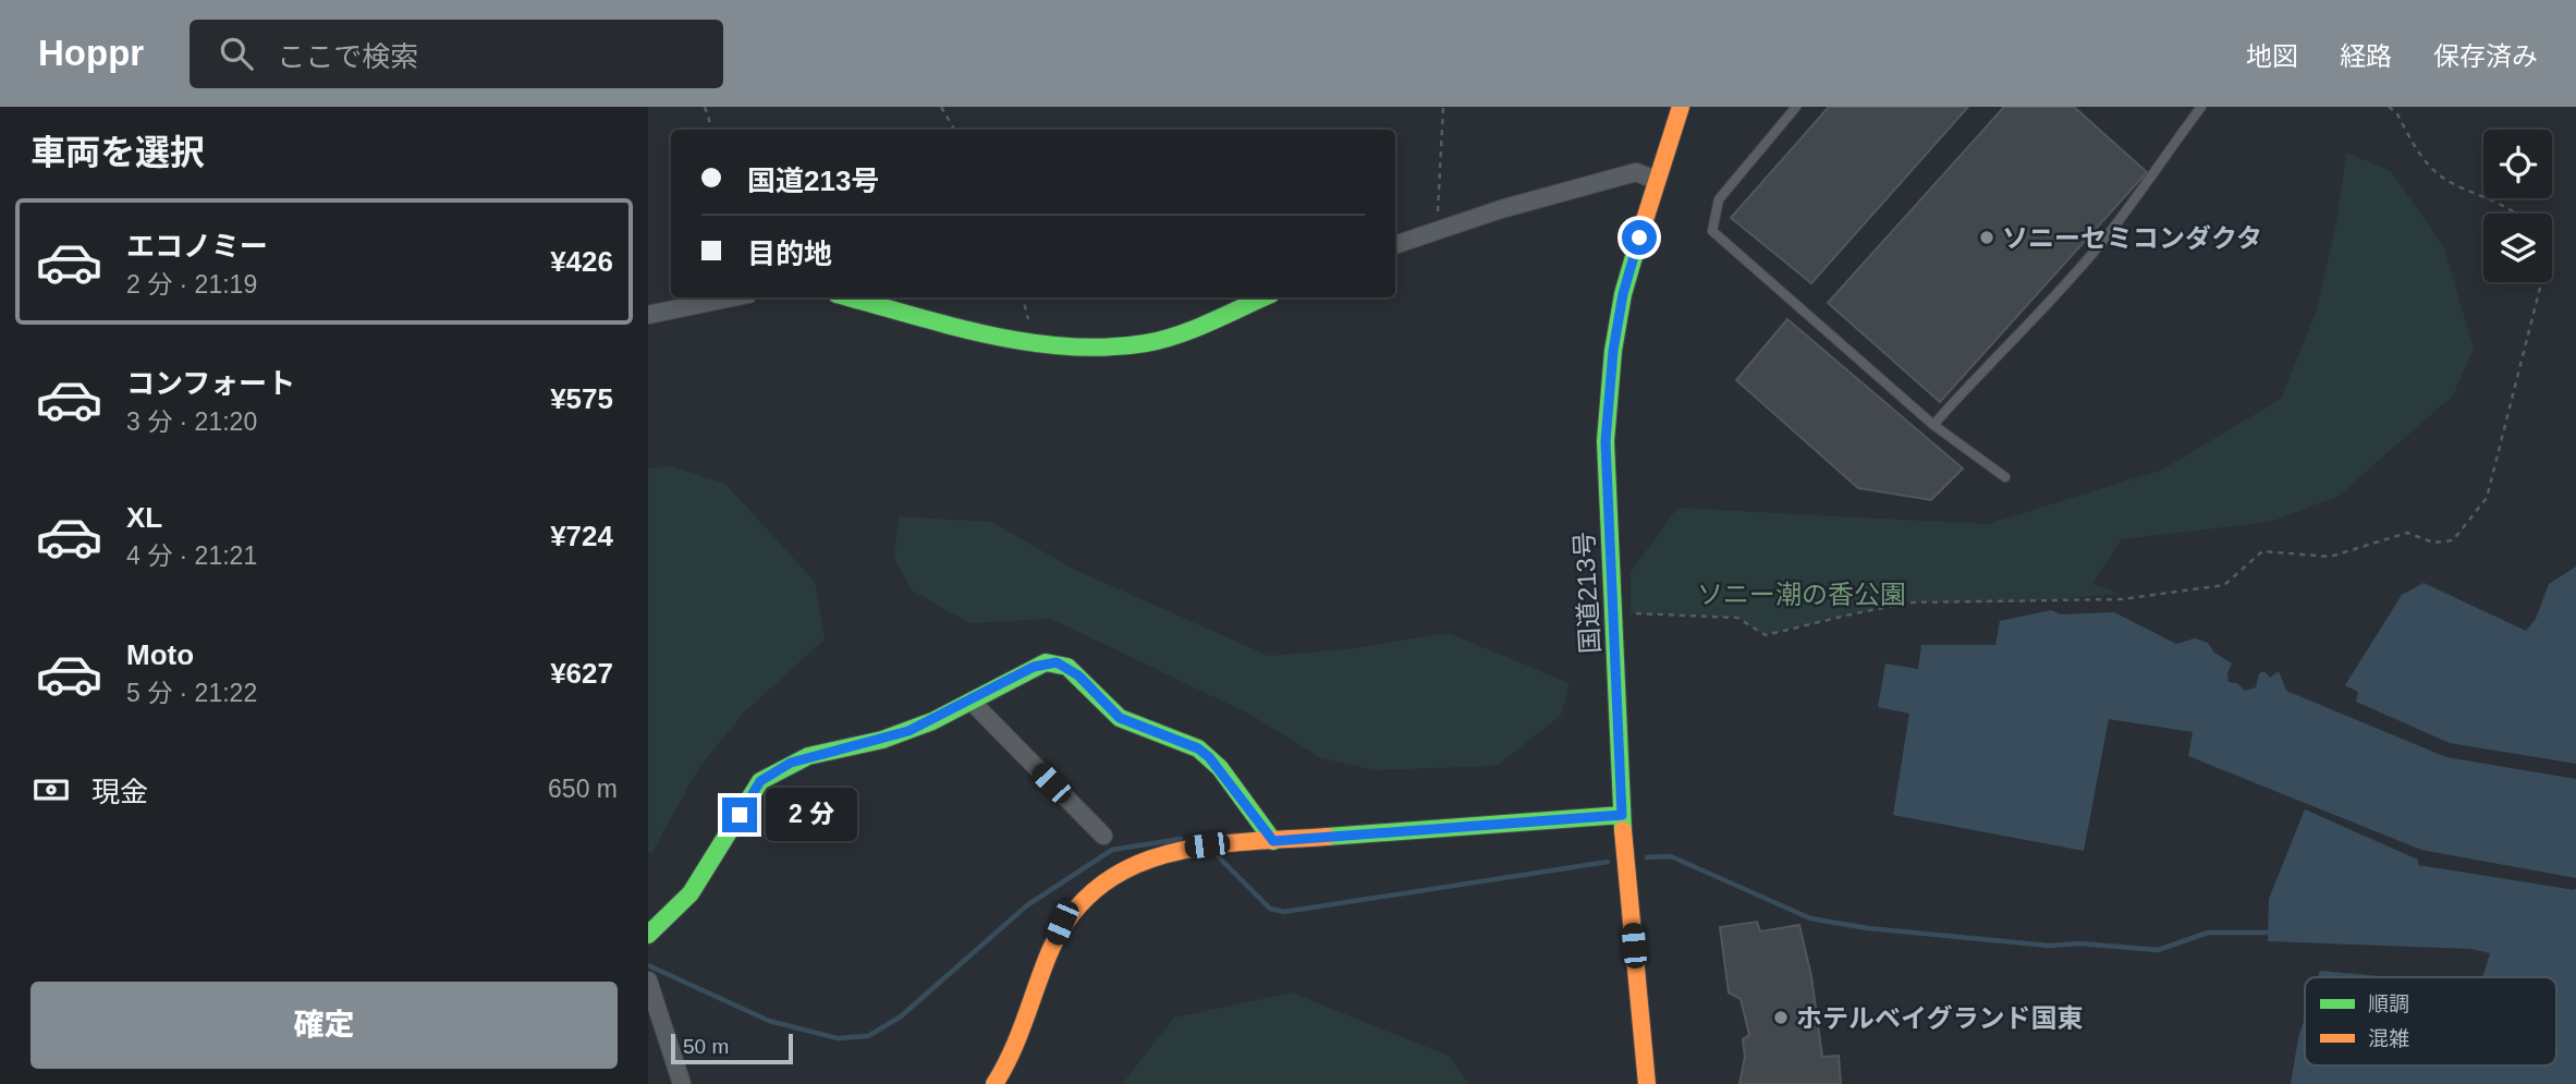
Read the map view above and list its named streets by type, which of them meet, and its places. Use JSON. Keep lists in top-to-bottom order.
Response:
{
  "streets": {
    "main road": ["国道213号"]
  },
  "parks": ["ソニー潮の香公園"],
  "places": ["ソニーセミコンダクタ", "ホテルベイグランド国東"],
  "legend": ["順調", "混雑"],
  "scale_bar": "50 m",
  "page": {
    "header": "Hoppr",
    "search": "ここで検索",
    "nav": ["地図", "経路", "保存済み"],
    "heading": "車両を選択",
    "banner": ["国道213号", "目的地"],
    "list": [
      {
        "name": "エコノミー",
        "note": "2 分 · 21:19",
        "value": "¥426"
      },
      {
        "name": "コンフォート",
        "note": "3 分 · 21:20",
        "value": "¥575"
      },
      {
        "name": "XL",
        "note": "4 分 · 21:21",
        "value": "¥724"
      },
      {
        "name": "Moto",
        "note": "5 分 · 21:22",
        "value": "¥627"
      }
    ],
    "pay": ["現金", "650 m"],
    "bubble": "2 分",
    "buttons": "確定",
    "scale": "50 m"
  }
}
